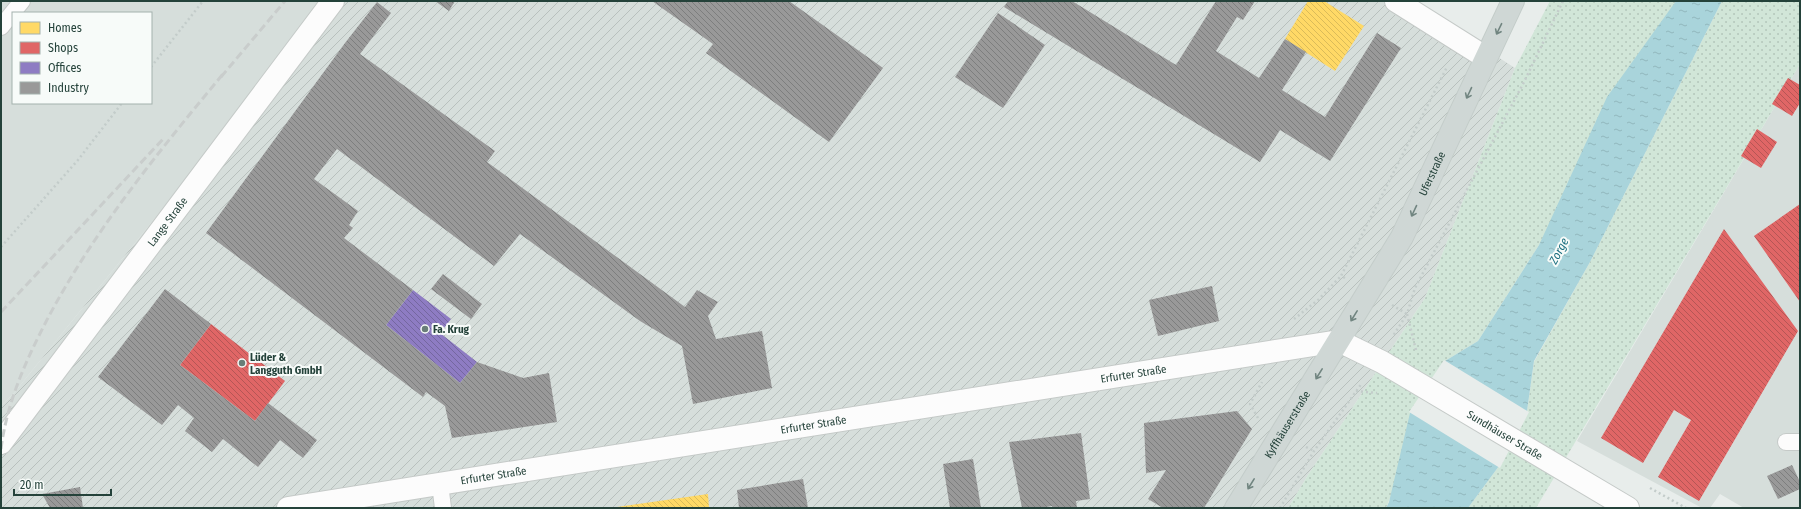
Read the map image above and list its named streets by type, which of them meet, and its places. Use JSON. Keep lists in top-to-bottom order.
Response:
{
  "streets": {
    "main road": ["Uferstraße", "Kyffhäuserstraße"],
    "street": ["Lange Straße", "Erfurter Straße", "Sundhäuser Straße"]
  },
  "crossings": [
    ["Uferstraße", "Erfurter Straße"],
    ["Uferstraße", "Kyffhäuserstraße"],
    ["Uferstraße", "Sundhäuser Straße"],
    ["Erfurter Straße", "Kyffhäuserstraße"],
    ["Erfurter Straße", "Sundhäuser Straße"],
    ["Kyffhäuserstraße", "Sundhäuser Straße"]
  ],
  "one_way": ["Uferstraße", "Kyffhäuserstraße"],
  "water": ["Zorge"],
  "places": ["Fa. Krug", "Lüder & Langguth GmbH"],
  "legend": [
    "Homes",
    "Shops",
    "Offices",
    "Industry"
  ],
  "scale_bar": "20 m"
}
